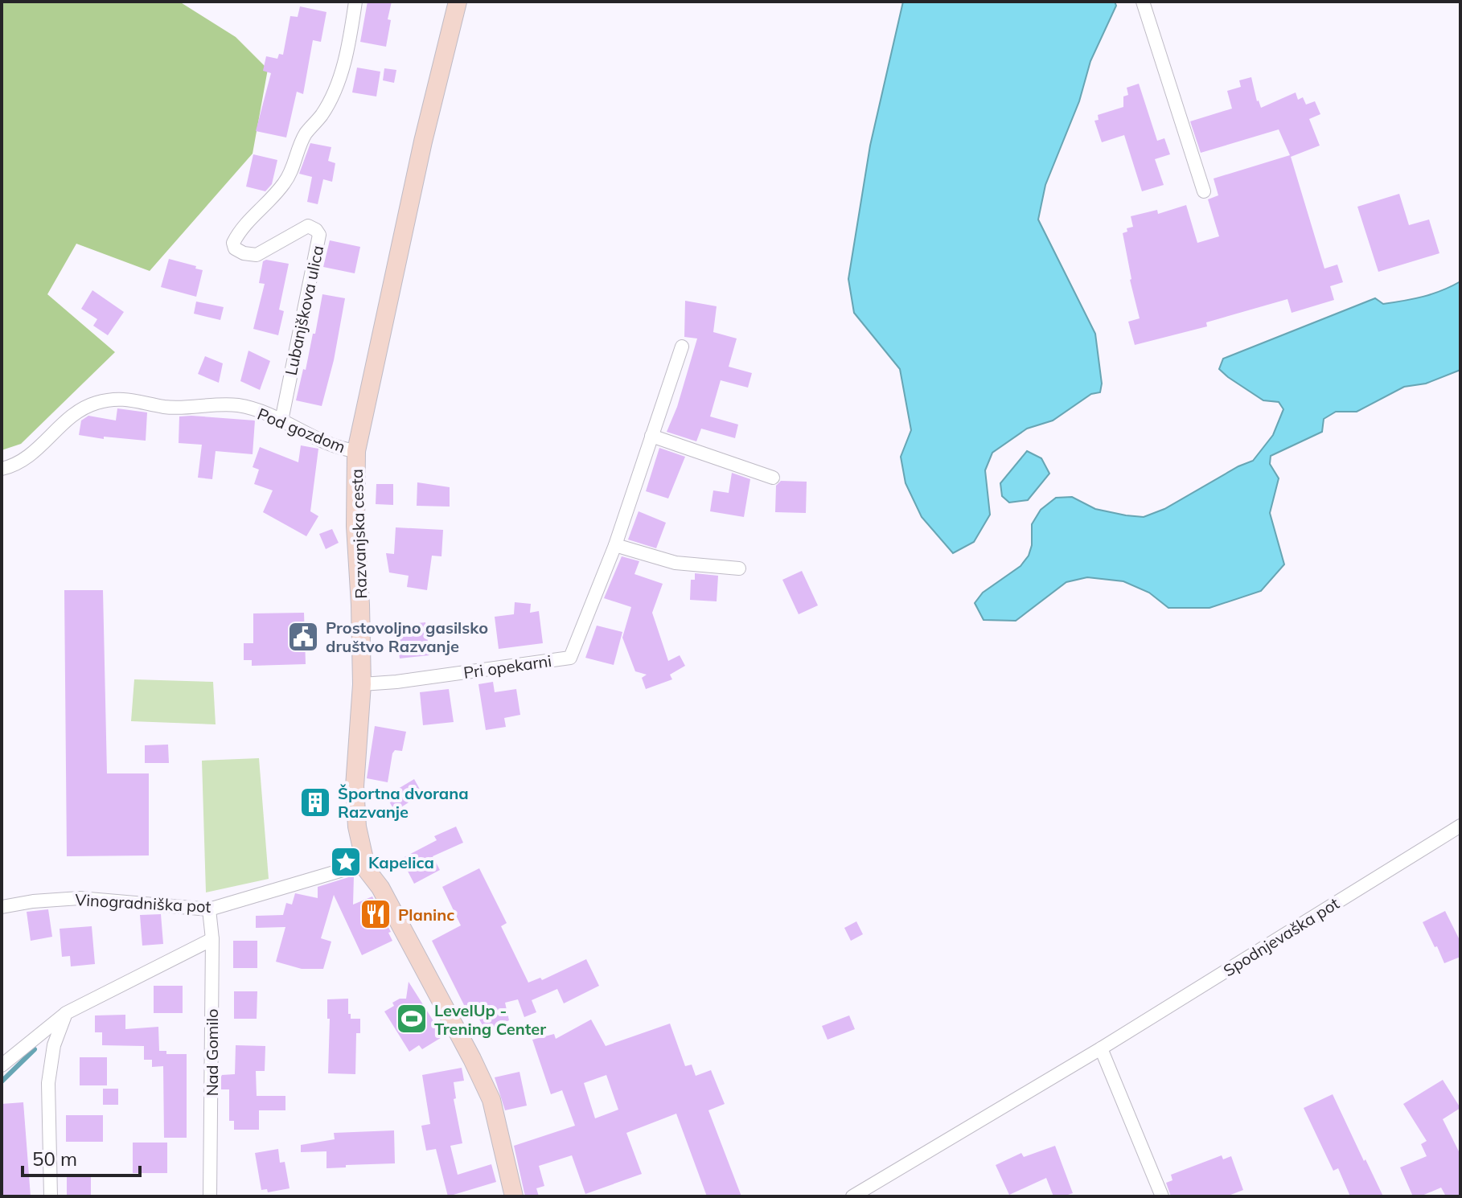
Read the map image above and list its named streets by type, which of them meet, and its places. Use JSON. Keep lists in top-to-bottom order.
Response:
{
  "streets": {
    "street": [
      "Lubanjškova ulica",
      "Pod gozdom",
      "Razvanjska cesta",
      "Pri opekarni",
      "Vinogradniška pot",
      "Spodnjevaška pot",
      "Nad Gomilo"
    ]
  },
  "crossings": [
    ["Lubanjškova ulica", "Pod gozdom"],
    ["Pod gozdom", "Razvanjska cesta"],
    ["Razvanjska cesta", "Pri opekarni"],
    ["Razvanjska cesta", "Vinogradniška pot"],
    ["Vinogradniška pot", "Nad Gomilo"]
  ],
  "places": {
    "public building": ["Prostovoljno gasilsko društvo Razvanje"],
    "building": ["Športna dvorana Razvanje"],
    "place": ["Kapelica"],
    "restaurant": ["Planinc"],
    "sports": ["LevelUp - Trening Center"]
  },
  "scale_bar": "50 m"
}
